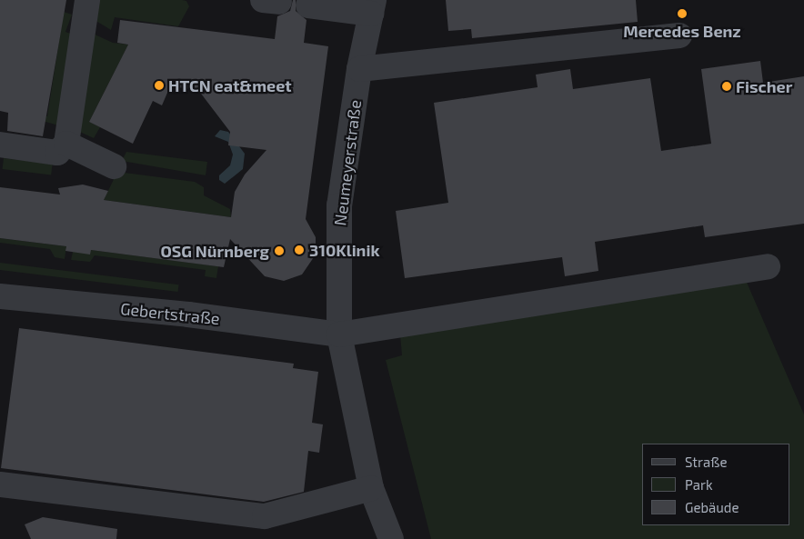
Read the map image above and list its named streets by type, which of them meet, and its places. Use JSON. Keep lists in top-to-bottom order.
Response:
{
  "streets": {
    "street": ["Neumeyerstraße", "Gebertstraße"]
  },
  "crossings": [
    ["Neumeyerstraße", "Gebertstraße"]
  ],
  "places": [
    "Mercedes Benz",
    "HTCN eat&meet",
    "Fischer",
    "310Klinik",
    "OSG Nürnberg"
  ],
  "legend": ["Straße", "Park", "Gebäude"]
}
